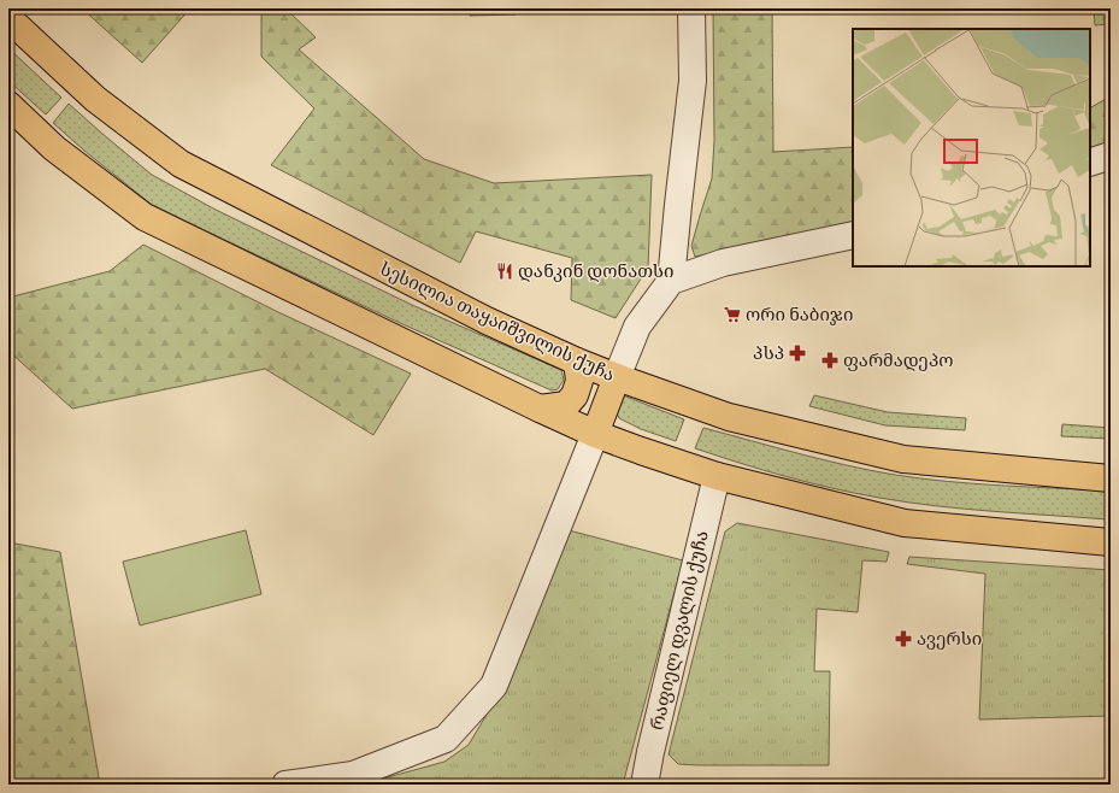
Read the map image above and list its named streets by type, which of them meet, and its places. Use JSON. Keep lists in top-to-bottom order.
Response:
{
  "streets": {
    "main road": ["სესილია თაყაიშვილის ქუჩა"],
    "street": ["რაფიელ დვალის ქუჩა"]
  },
  "places": {
    "restaurant": ["დანკინ დონათსი"],
    "supermarket": ["ორი ნაბიჯი"],
    "pharmacy": ["პსპ", "ფარმადეპო", "ავერსი"]
  }
}
